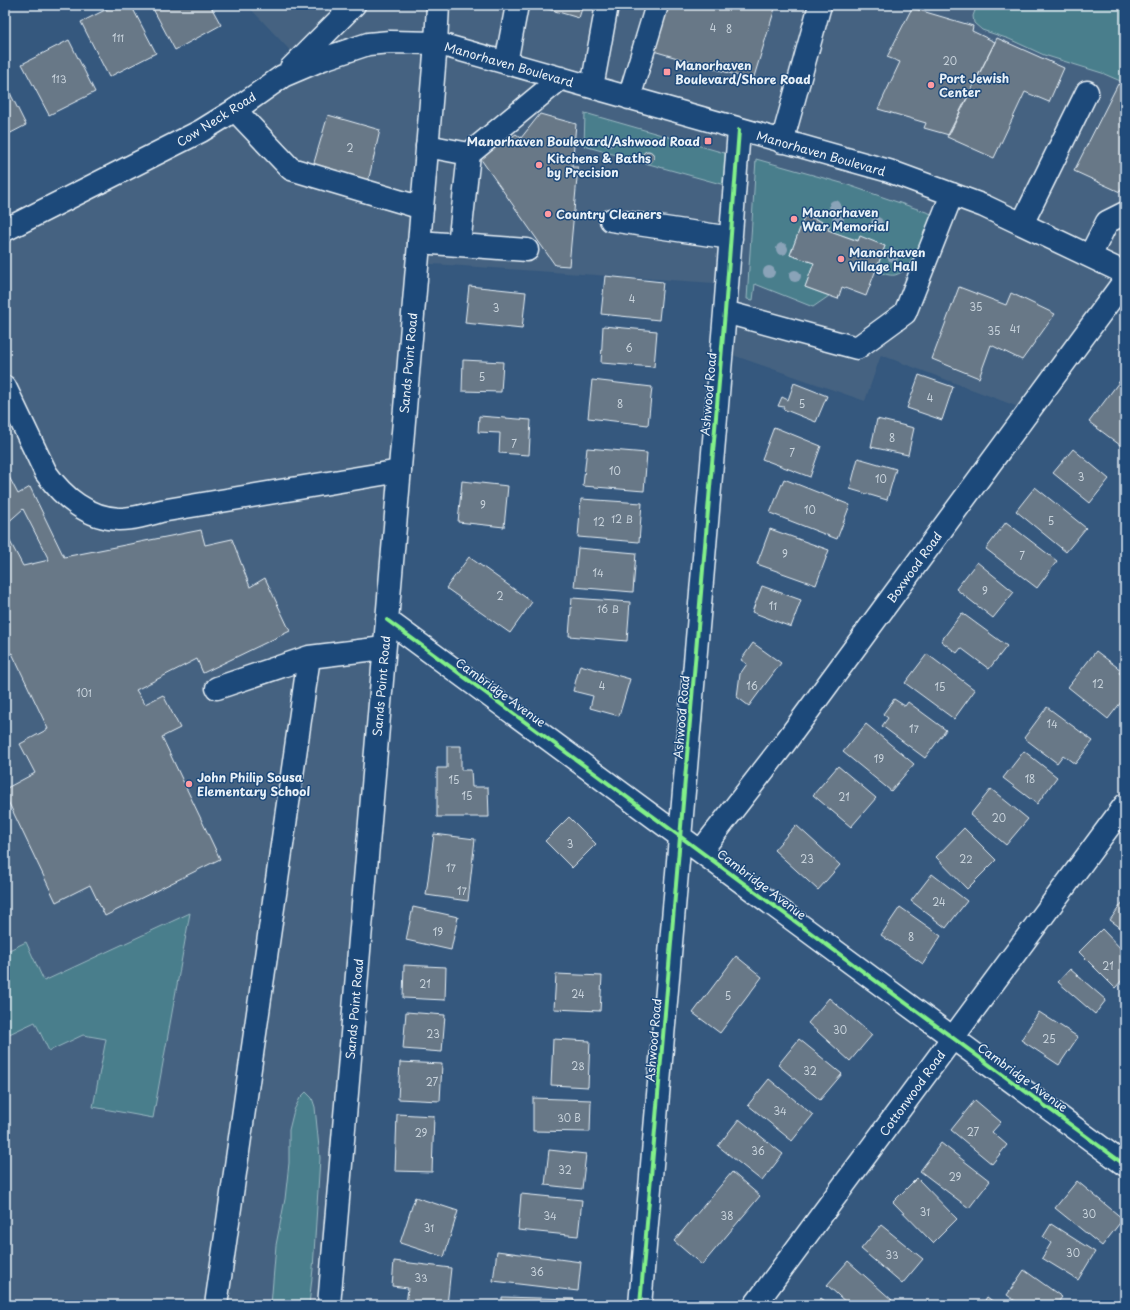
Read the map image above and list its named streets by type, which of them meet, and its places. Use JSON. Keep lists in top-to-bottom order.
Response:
{
  "streets": {
    "street": [
      "Manorhaven Boulevard",
      "Cow Neck Road",
      "Sands Point Road",
      "Ashwood Road",
      "Boxwood Road",
      "Cambridge Avenue",
      "Cottonwood Road"
    ]
  },
  "crossings": [
    ["Manorhaven Boulevard", "Cow Neck Road"],
    ["Manorhaven Boulevard", "Sands Point Road"],
    ["Manorhaven Boulevard", "Ashwood Road"],
    ["Cow Neck Road", "Sands Point Road"],
    ["Sands Point Road", "Cambridge Avenue"],
    ["Ashwood Road", "Cambridge Avenue"],
    ["Boxwood Road", "Cambridge Avenue"],
    ["Cambridge Avenue", "Cottonwood Road"]
  ],
  "places": {
    "transit": ["Manorhaven Boulevard/Shore Road", "Manorhaven Boulevard/Ashwood Road"],
    "other": [
      "Port Jewish Center",
      "Kitchens & Baths by Precision",
      "Country Cleaners",
      "Manorhaven War Memorial",
      "Manorhaven Village Hall",
      "John Philip Sousa Elementary School"
    ]
  },
  "house_numbers": [
    "4",
    "8",
    "111",
    "20",
    "113",
    "2",
    "4",
    "35",
    "3",
    "41",
    "35",
    "6",
    "5",
    "4",
    "8",
    "5",
    "8",
    "7",
    "7",
    "10",
    "3",
    "10",
    "9",
    "10",
    "12 B",
    "5",
    "12",
    "9",
    "7",
    "14",
    "9",
    "2",
    "11",
    "16 B",
    "12",
    "4",
    "16",
    "15",
    "101",
    "14",
    "17",
    "19",
    "18",
    "15",
    "15",
    "21",
    "20",
    "3",
    "23",
    "22",
    "17",
    "17",
    "24",
    "19",
    "8",
    "21",
    "21",
    "24",
    "5",
    "30",
    "23",
    "25",
    "28",
    "32",
    "27",
    "34",
    "30 B",
    "27",
    "29",
    "36",
    "32",
    "29",
    "31",
    "30",
    "34",
    "38",
    "31",
    "30",
    "33",
    "36",
    "33"
  ]
}
